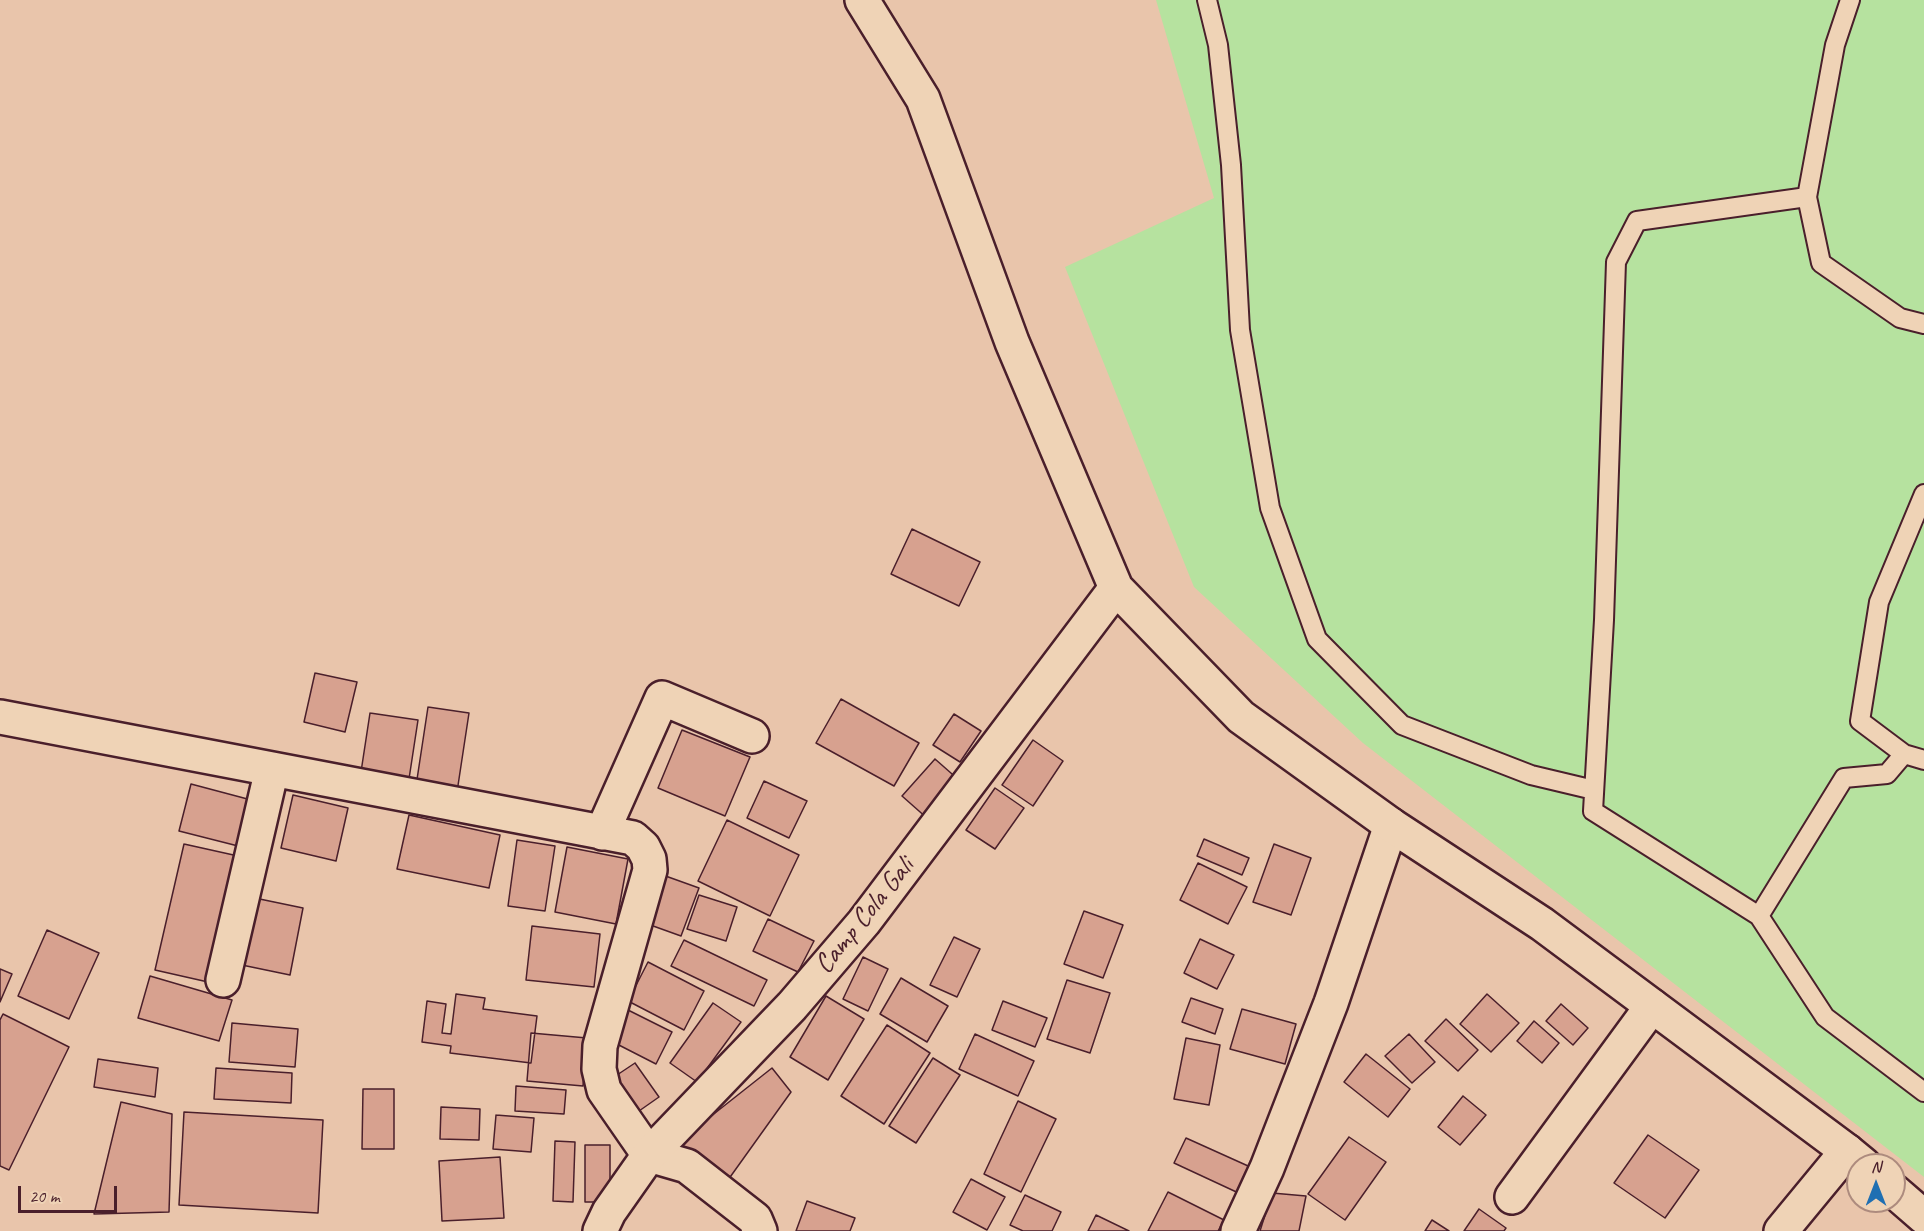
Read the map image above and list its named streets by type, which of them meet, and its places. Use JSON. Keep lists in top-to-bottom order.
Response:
{
  "streets": {
    "street": ["Camp Cola Gali"]
  },
  "scale_bar": "20 m",
  "north": "top"
}
